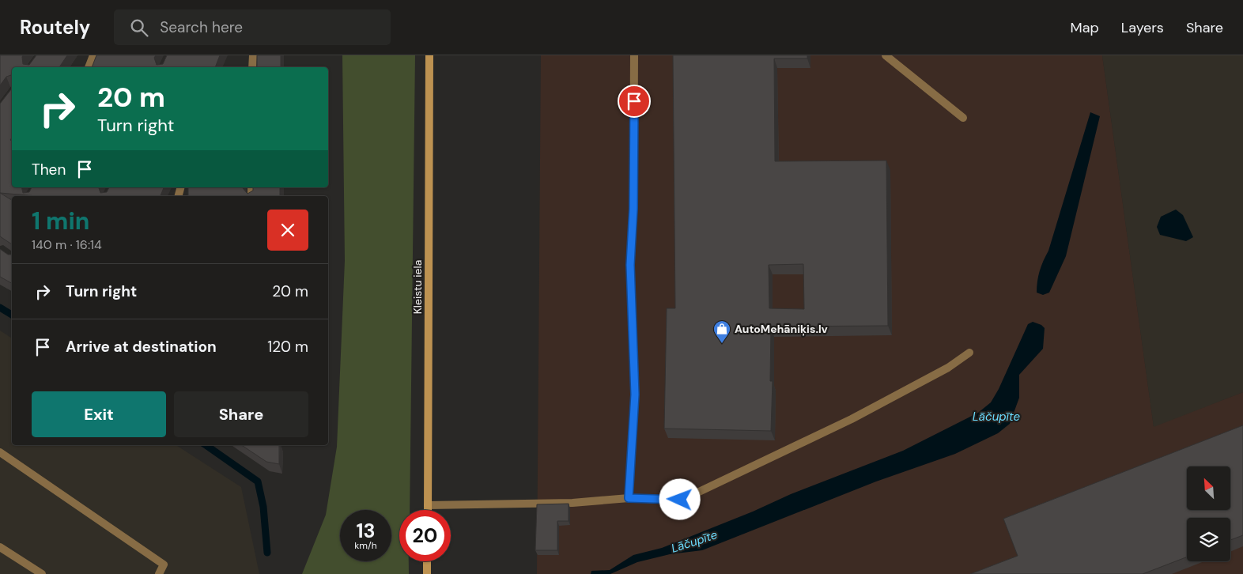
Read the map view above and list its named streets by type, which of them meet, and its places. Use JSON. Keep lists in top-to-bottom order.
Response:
{
  "streets": {
    "main road": ["Kleistu iela"]
  },
  "water": ["Lāčupīte"],
  "places": {
    "shop": ["AutoMehāniķis.lv"]
  },
  "north": "top left",
  "page": {
    "header": "Routely",
    "search": "Search here",
    "nav": ["Map", "Layers", "Share"],
    "turn": ["20 m", "Turn right"],
    "then": "Then",
    "heading": ["1 min", "140 m · 16:14"],
    "list": [
      {
        "name": "Turn right",
        "value": "20 m"
      },
      {
        "name": "Arrive at destination",
        "value": "120 m"
      }
    ],
    "buttons": ["Exit", "Share"],
    "speed": "13 km/h",
    "limit": "20"
  }
}
